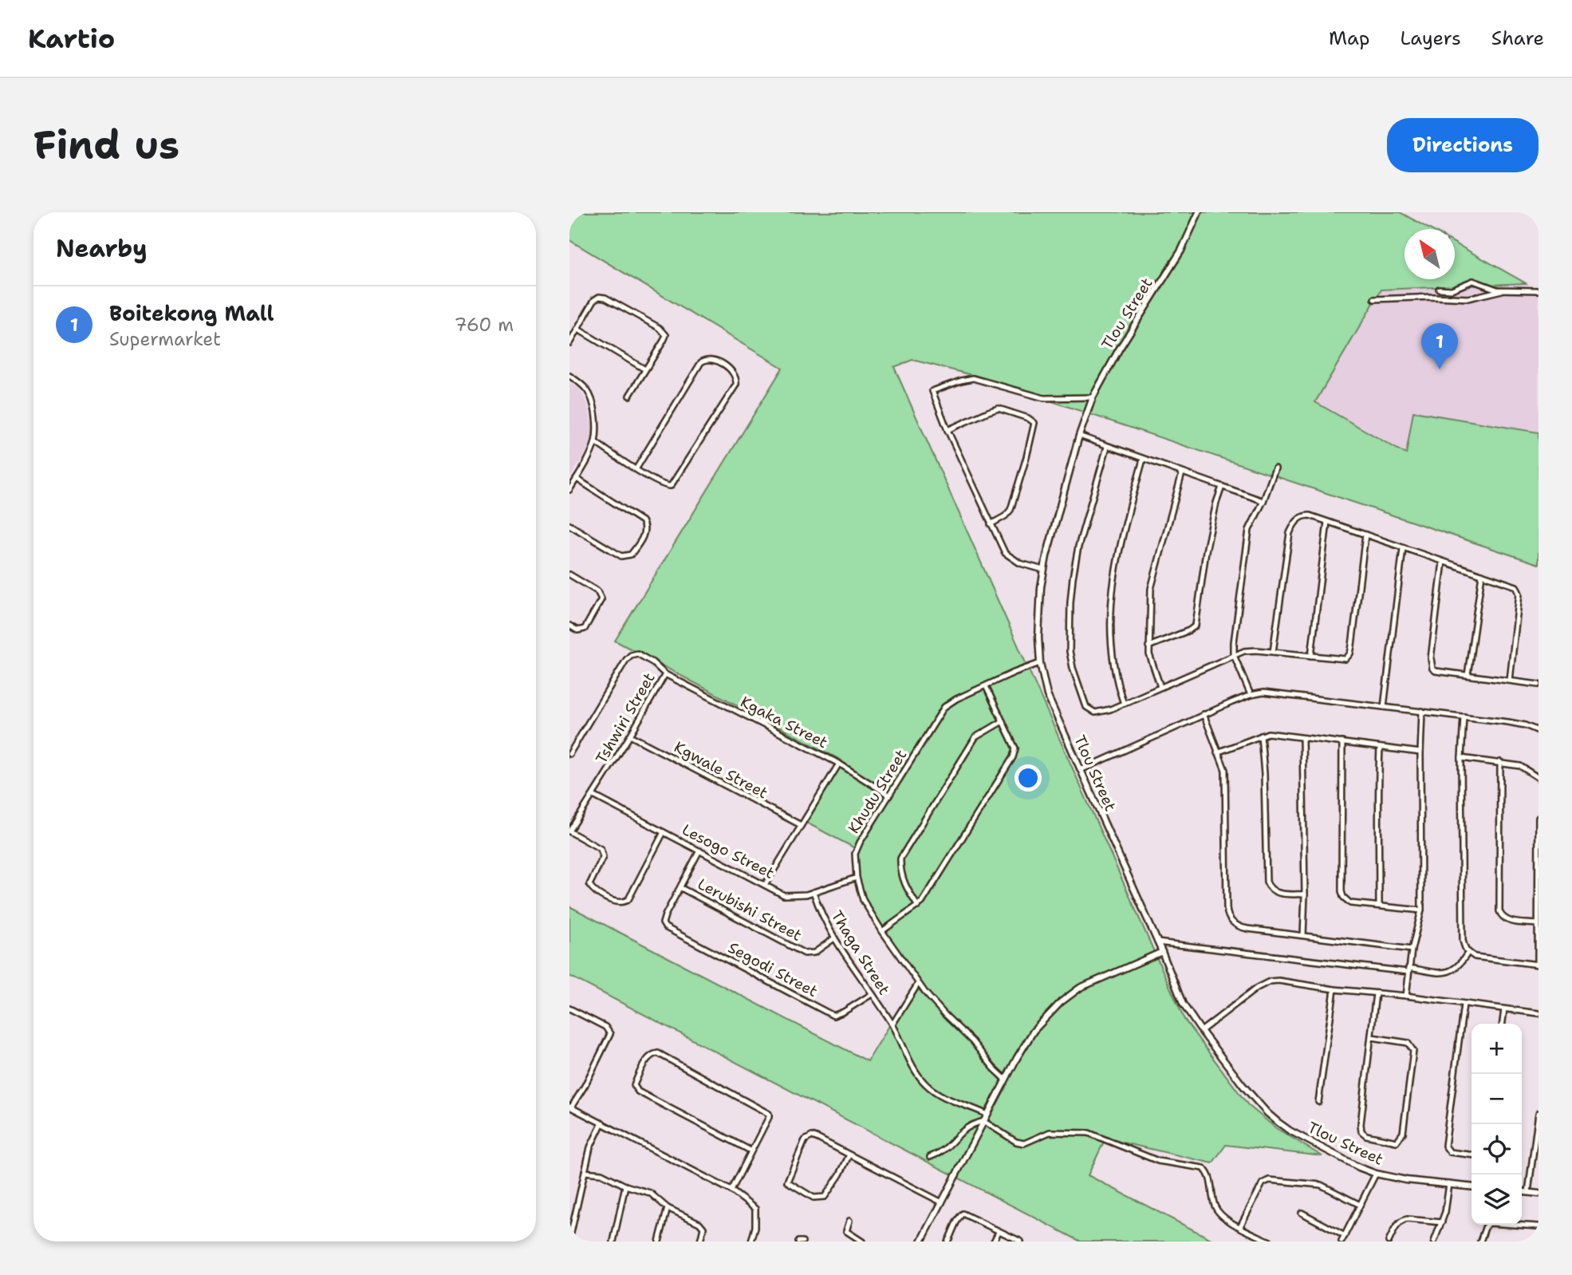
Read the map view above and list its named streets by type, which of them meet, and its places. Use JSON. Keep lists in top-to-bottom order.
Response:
{
  "streets": {
    "street": [
      "Tlou Street",
      "Tshwiri Street",
      "Kgaka Street",
      "Kgwale Street",
      "Khudu Street",
      "Lesogo Street",
      "Lerubishi Street",
      "Thaga Street",
      "Segodi Street"
    ]
  },
  "crossings": [
    ["Tlou Street", "Khudu Street"],
    ["Tshwiri Street", "Kgaka Street"],
    ["Tshwiri Street", "Kgwale Street"],
    ["Tshwiri Street", "Lesogo Street"],
    ["Kgaka Street", "Khudu Street"],
    ["Khudu Street", "Lesogo Street"],
    ["Lesogo Street", "Thaga Street"],
    ["Lerubishi Street", "Thaga Street"],
    ["Lerubishi Street", "Segodi Street"],
    ["Thaga Street", "Segodi Street"]
  ],
  "north": "top left",
  "page": {
    "header": "Kartio",
    "nav": ["Map", "Layers", "Share"],
    "buttons": "Directions",
    "title": "Find us",
    "heading": "Nearby",
    "list": [
      {
        "mark": "1",
        "name": "Boitekong Mall",
        "note": "Supermarket",
        "value": "760 m"
      }
    ],
    "pins": "1",
    "map_buttons": ["+", "−"]
  }
}
